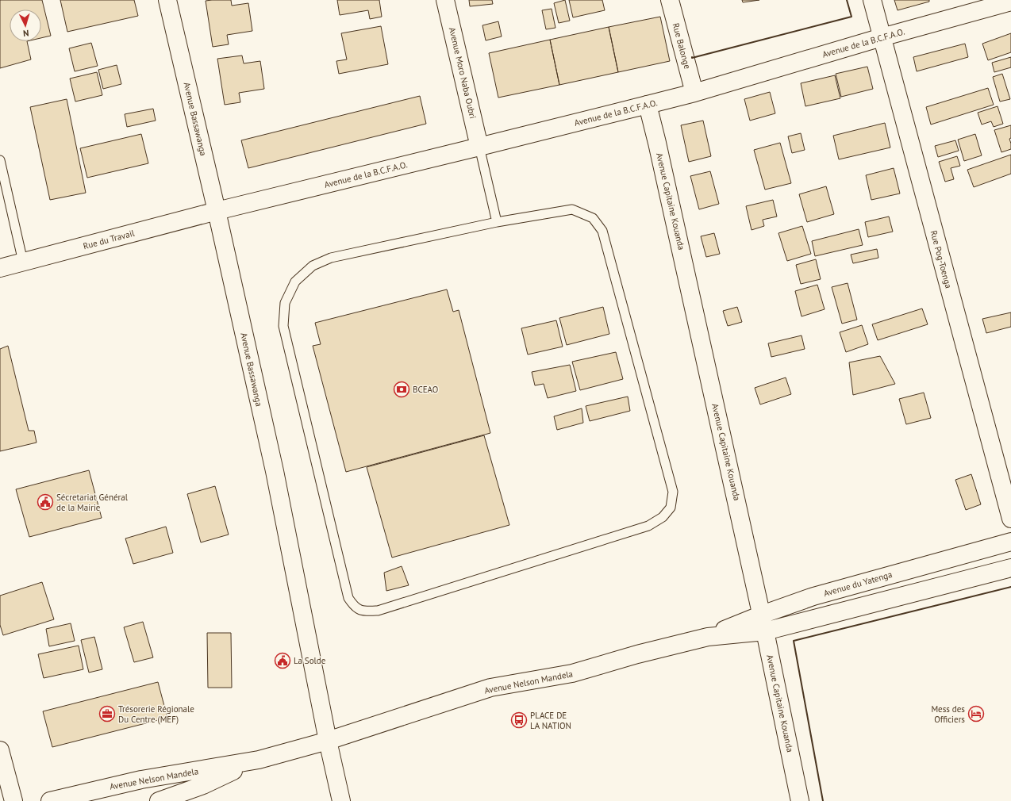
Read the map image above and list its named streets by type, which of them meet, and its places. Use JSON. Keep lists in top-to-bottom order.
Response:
{
  "streets": {
    "main road": [
      "Avenue de la B.C.F.A.O.",
      "Rue Balonge",
      "Avenue Moro Naba Oubri",
      "Avenue Bassawanga",
      "Avenue Capitaine Kouanda",
      "Rue du Travail",
      "Rue Pog-Toenga",
      "Avenue du Yatenga",
      "Avenue Nelson Mandela"
    ]
  },
  "crossings": [
    ["Avenue de la B.C.F.A.O.", "Rue Balonge"],
    ["Avenue de la B.C.F.A.O.", "Avenue Moro Naba Oubri"],
    ["Avenue de la B.C.F.A.O.", "Avenue Bassawanga"],
    ["Avenue de la B.C.F.A.O.", "Avenue Capitaine Kouanda"],
    ["Avenue de la B.C.F.A.O.", "Rue du Travail"],
    ["Avenue de la B.C.F.A.O.", "Rue Pog-Toenga"],
    ["Avenue Bassawanga", "Rue du Travail"],
    ["Avenue Bassawanga", "Avenue Nelson Mandela"],
    ["Avenue Capitaine Kouanda", "Avenue du Yatenga"],
    ["Avenue Capitaine Kouanda", "Avenue Nelson Mandela"],
    ["Avenue du Yatenga", "Avenue Nelson Mandela"]
  ],
  "places": {
    "bank": ["BCEAO"],
    "public building": ["Sécretariat Général de la Mairie", "La Solde"],
    "office": ["Trésorerie Régionale Du Centre (MEF)"],
    "hotel": ["Mess des Officiers"],
    "bus stop": ["PLACE DE LA NATION"]
  },
  "north": "bottom"
}
